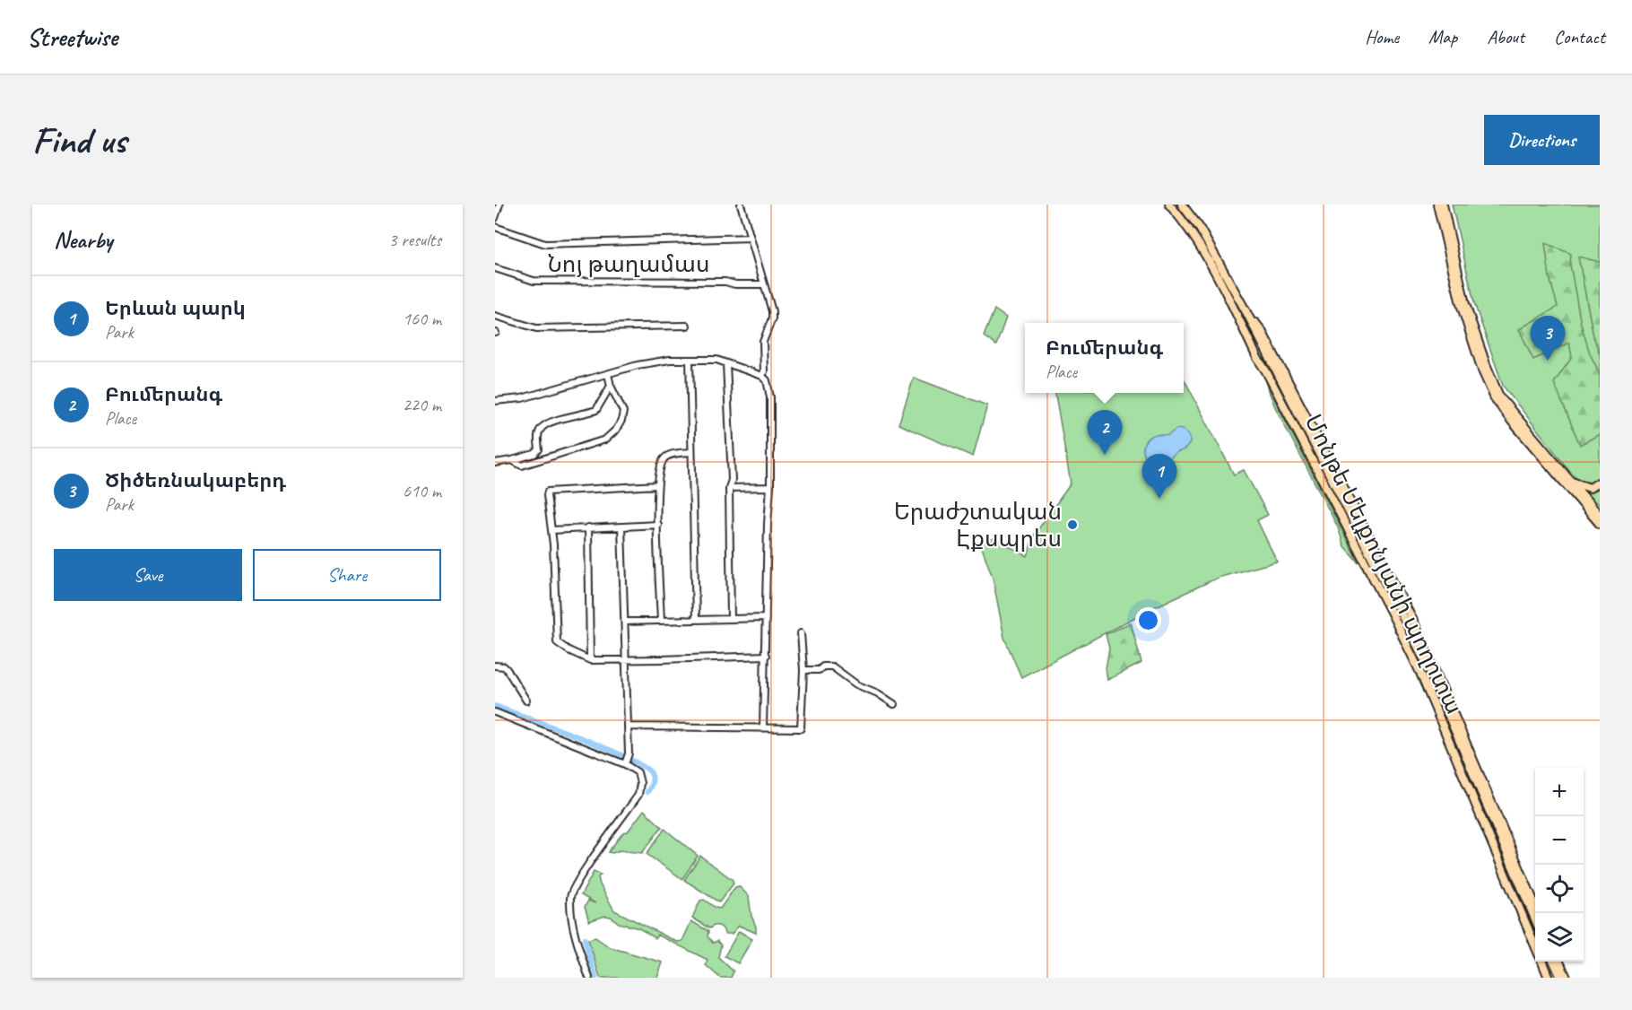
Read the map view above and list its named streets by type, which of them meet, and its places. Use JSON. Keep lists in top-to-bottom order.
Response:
{
  "streets": {
    "main road": ["Մոնթե Մելքոնյանի պողոտա"],
    "street": ["Նոյ թաղամաս"]
  },
  "places": ["Երաժշտական Էքսպրես"],
  "page": {
    "header": "Streetwise",
    "nav": [
      "Home",
      "Map",
      "About",
      "Contact"
    ],
    "buttons": [
      "Directions",
      ["Save", "Share"]
    ],
    "title": "Find us",
    "heading": ["Nearby", "3 results"],
    "list": [
      {
        "mark": "1",
        "name": "Երևան պարկ",
        "note": "Park",
        "value": "160 m"
      },
      {
        "mark": "2",
        "name": "Բումերանգ",
        "note": "Place",
        "value": "220 m"
      },
      {
        "mark": "3",
        "name": "Ծիծեռնակաբերդ",
        "note": "Park",
        "value": "610 m"
      }
    ],
    "pins": ["3", "2", "1"],
    "popup": ["Բումերանգ", "Place"],
    "map_buttons": ["+", "−"]
  }
}
